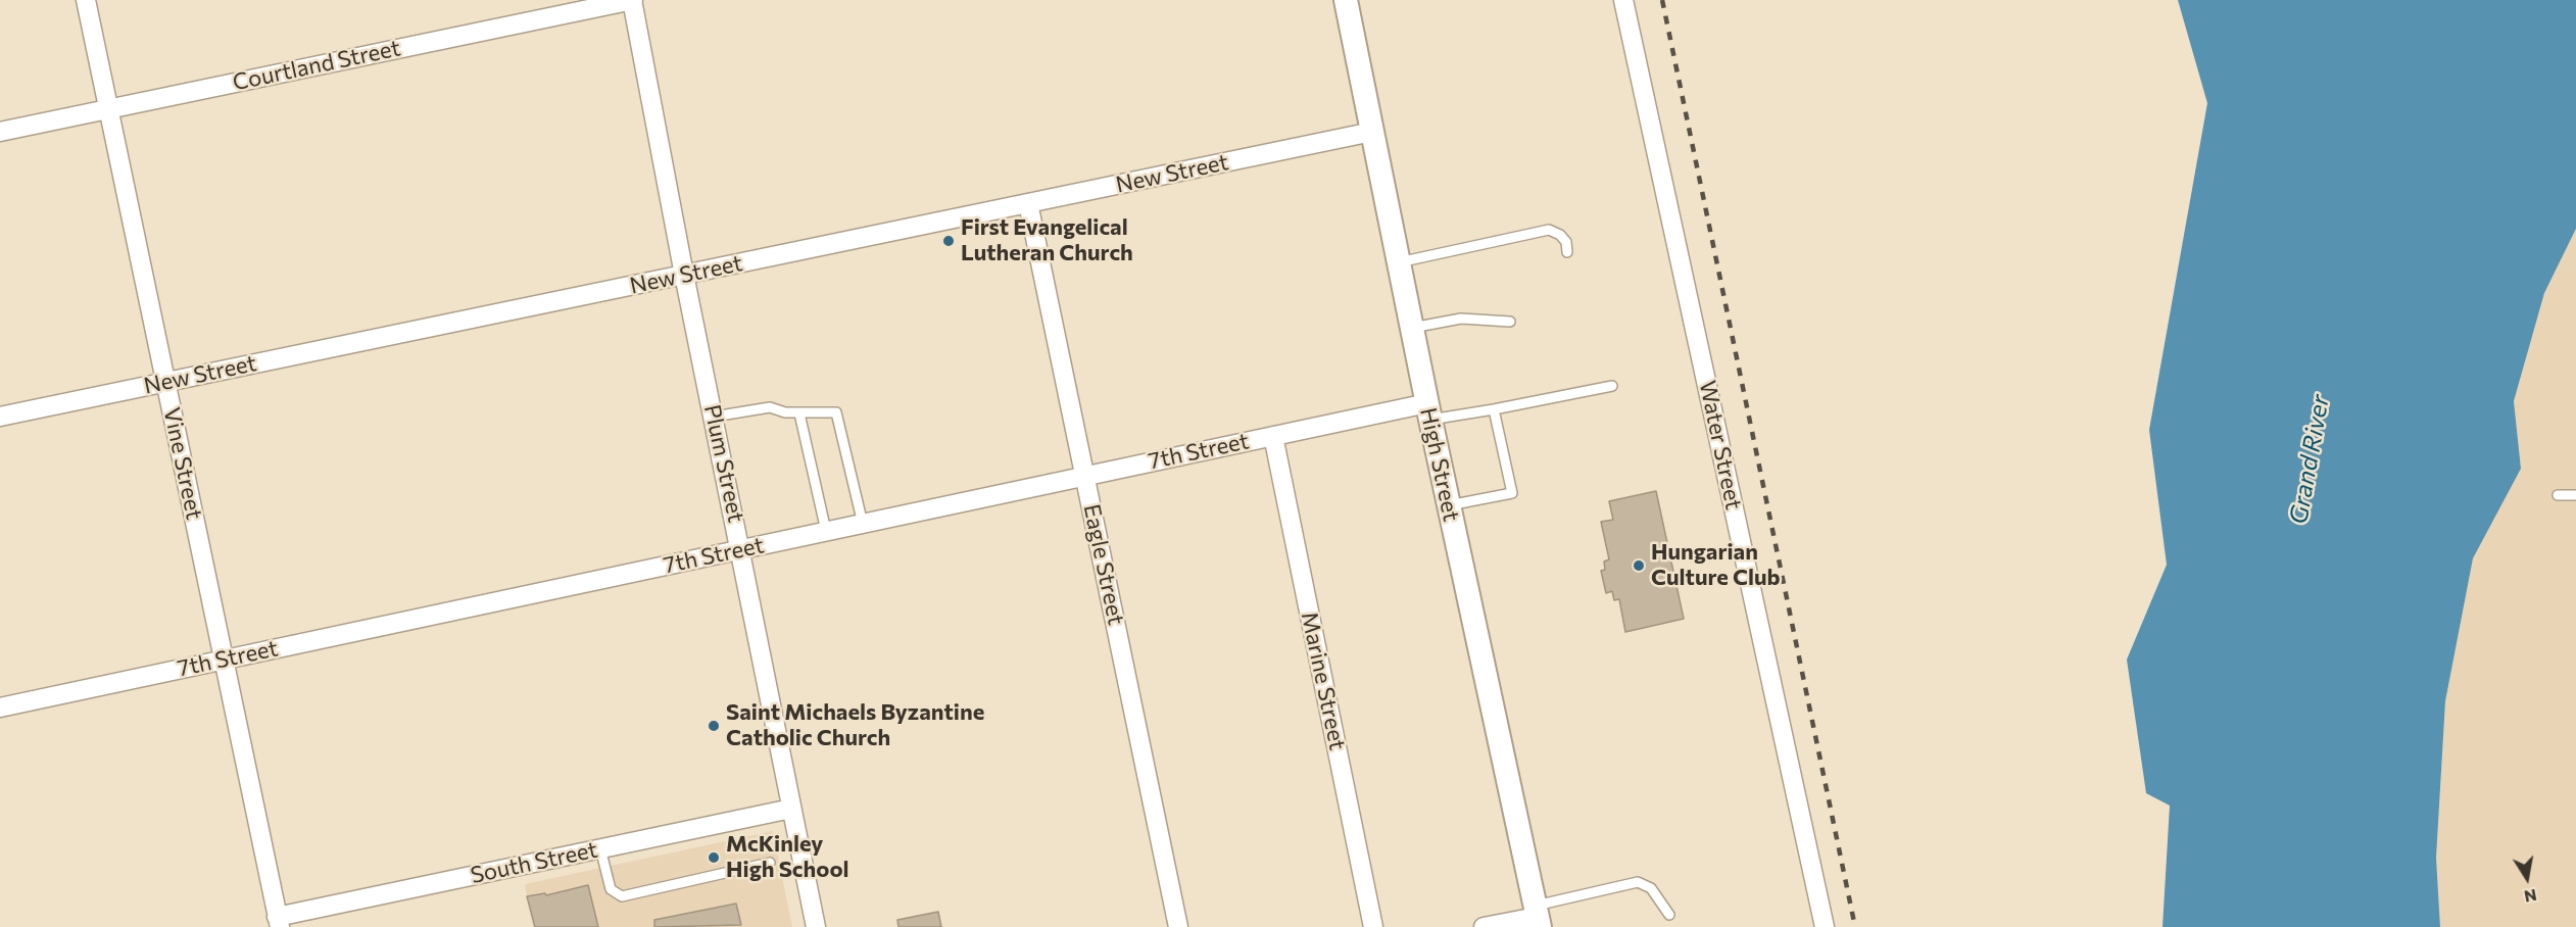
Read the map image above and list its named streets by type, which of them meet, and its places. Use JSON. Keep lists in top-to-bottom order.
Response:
{
  "streets": {
    "street": [
      "Courtland Street",
      "New Street",
      "Water Street",
      "7th Street",
      "Vine Street",
      "Plum Street",
      "High Street",
      "Eagle Street",
      "Marine Street",
      "South Street"
    ]
  },
  "crossings": [
    ["Courtland Street", "Vine Street"],
    ["Courtland Street", "Plum Street"],
    ["New Street", "Vine Street"],
    ["New Street", "Plum Street"],
    ["New Street", "High Street"],
    ["New Street", "Eagle Street"],
    ["7th Street", "Vine Street"],
    ["7th Street", "Plum Street"],
    ["7th Street", "High Street"],
    ["7th Street", "Eagle Street"],
    ["7th Street", "Marine Street"],
    ["Vine Street", "South Street"],
    ["Plum Street", "South Street"]
  ],
  "water": ["Grand River"],
  "places": [
    "First Evangelical Lutheran Church",
    "Hungarian Culture Club",
    "Saint Michaels Byzantine Catholic Church",
    "McKinley High School"
  ],
  "north": "bottom"
}
